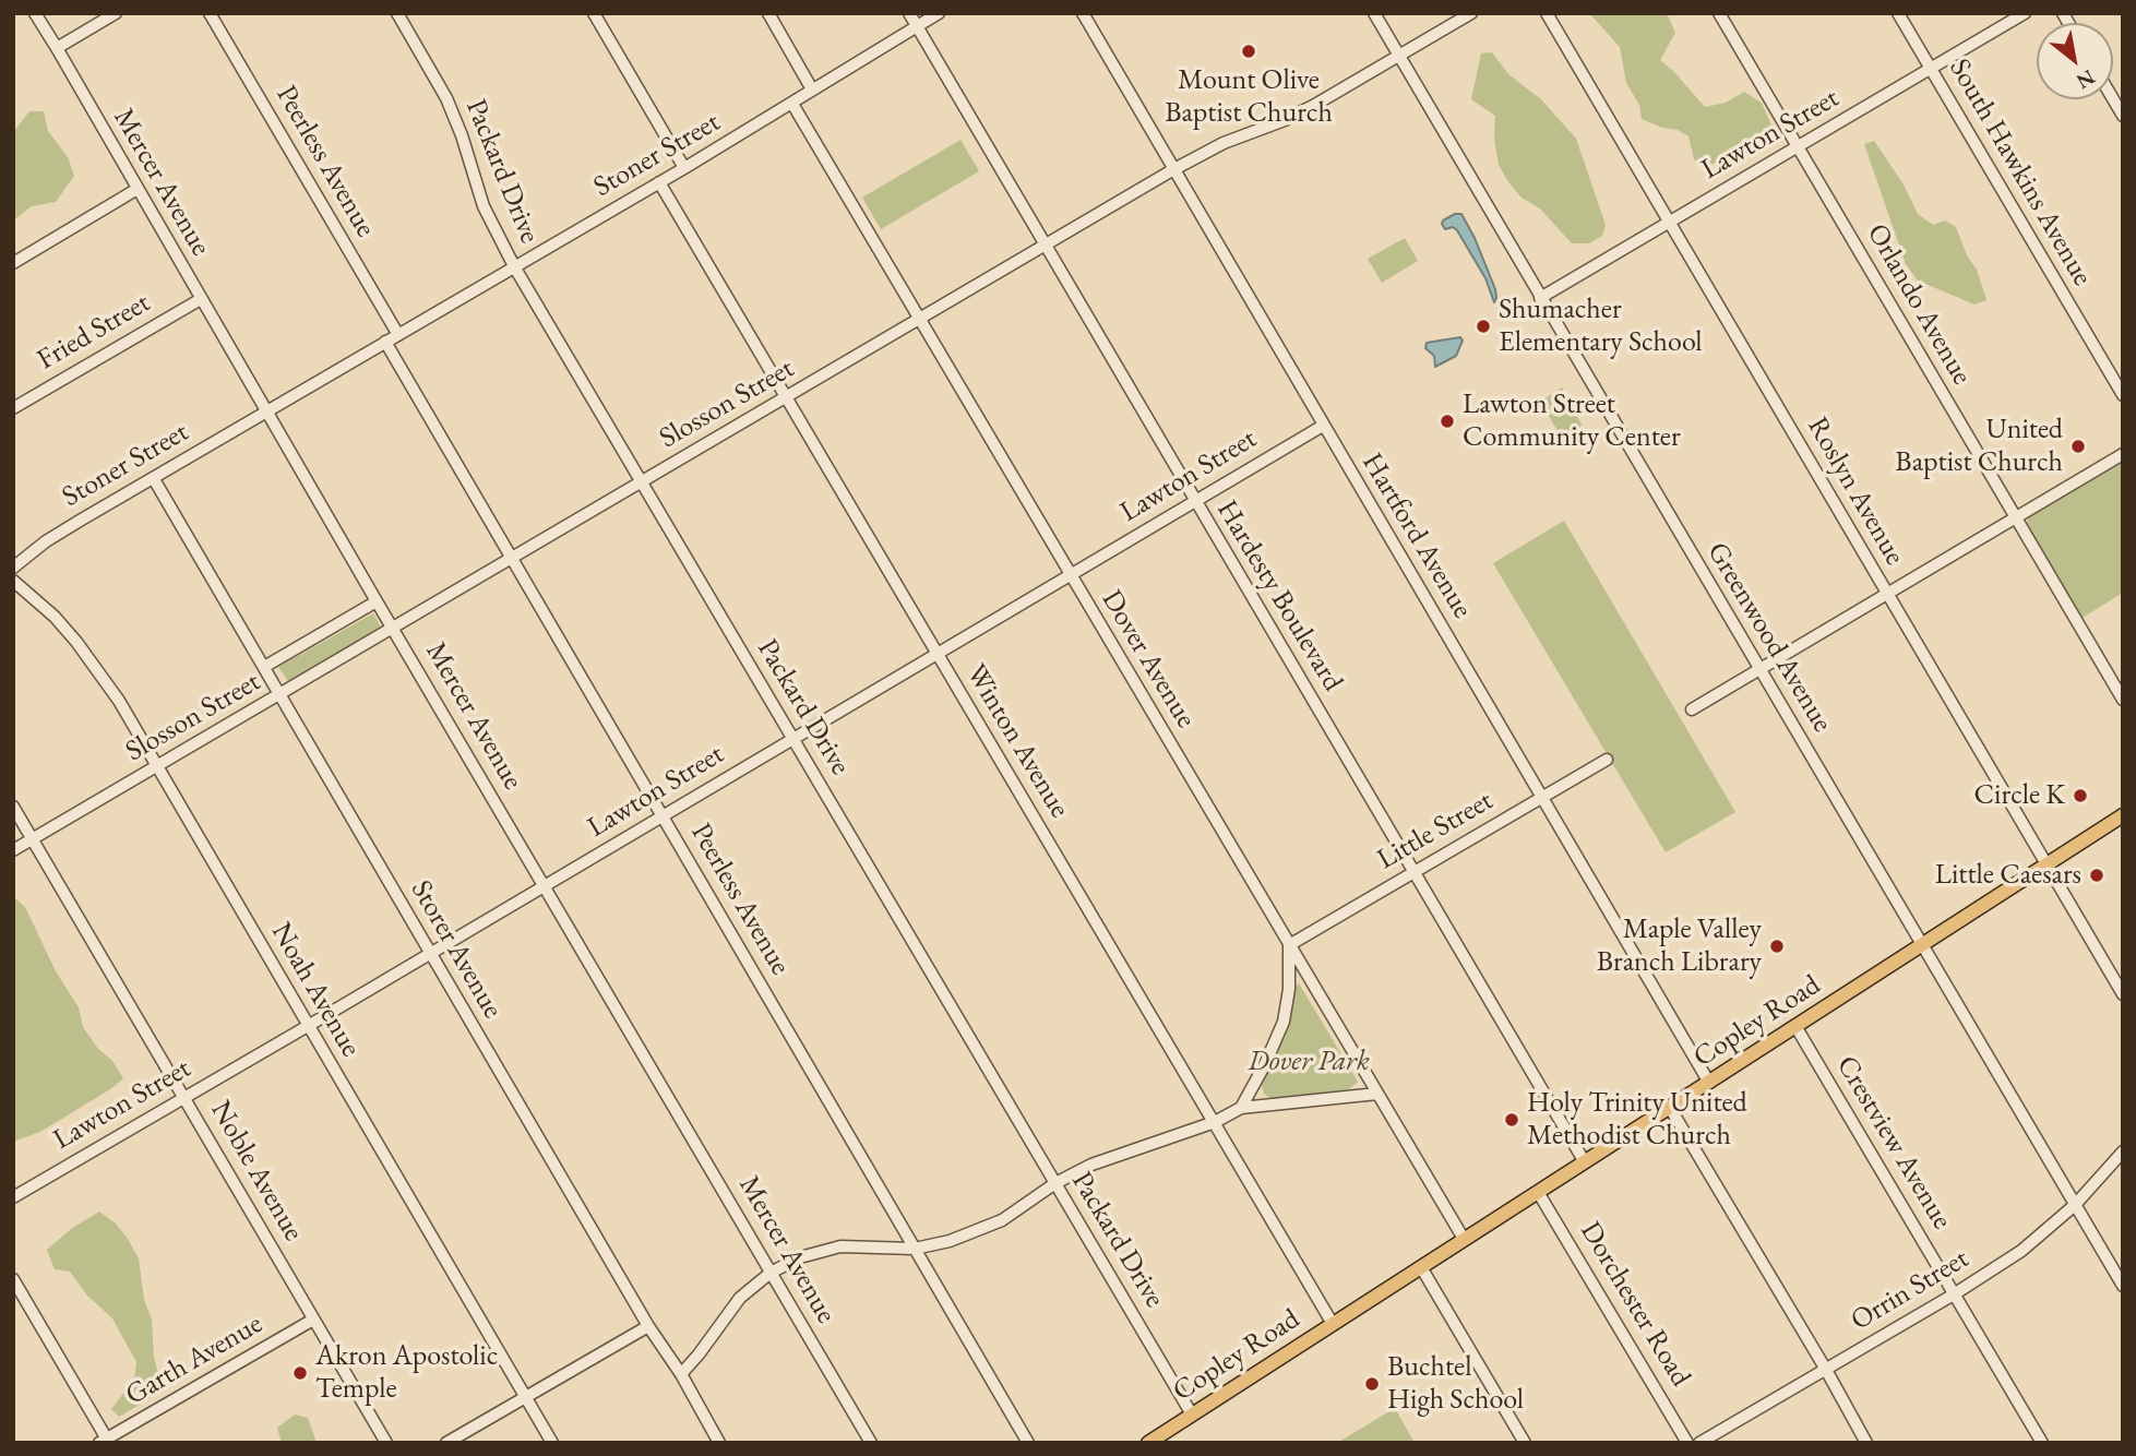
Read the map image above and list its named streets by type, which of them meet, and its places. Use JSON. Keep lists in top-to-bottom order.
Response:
{
  "streets": {
    "main road": ["Copley Road"],
    "street": [
      "Lawton Street",
      "Stoner Street",
      "Peerless Avenue",
      "Packard Drive",
      "South Hawkins Avenue",
      "Mercer Avenue",
      "Orlando Avenue",
      "Fried Street",
      "Slosson Street",
      "Roslyn Avenue",
      "Hartford Avenue",
      "Hardesty Boulevard",
      "Greenwood Avenue",
      "Dover Avenue",
      "Winton Avenue",
      "Little Street",
      "Storer Avenue",
      "Noah Avenue",
      "Crestview Avenue",
      "Noble Avenue",
      "Orrin Street",
      "Dorchester Road",
      "Garth Avenue"
    ]
  },
  "crossings": [
    ["Lawton Street", "Peerless Avenue"],
    ["Lawton Street", "Packard Drive"],
    ["Lawton Street", "South Hawkins Avenue"],
    ["Lawton Street", "Mercer Avenue"],
    ["Lawton Street", "Orlando Avenue"],
    ["Lawton Street", "Roslyn Avenue"],
    ["Lawton Street", "Hartford Avenue"],
    ["Lawton Street", "Hardesty Boulevard"],
    ["Lawton Street", "Greenwood Avenue"],
    ["Lawton Street", "Dover Avenue"],
    ["Lawton Street", "Winton Avenue"],
    ["Lawton Street", "Storer Avenue"],
    ["Lawton Street", "Noah Avenue"],
    ["Lawton Street", "Noble Avenue"],
    ["Stoner Street", "Peerless Avenue"],
    ["Stoner Street", "Packard Drive"],
    ["Stoner Street", "Mercer Avenue"],
    ["Stoner Street", "Hardesty Boulevard"],
    ["Stoner Street", "Dover Avenue"],
    ["Stoner Street", "Winton Avenue"],
    ["Stoner Street", "Storer Avenue"],
    ["Peerless Avenue", "Slosson Street"],
    ["Packard Drive", "Slosson Street"],
    ["Packard Drive", "Copley Road"],
    ["Mercer Avenue", "Fried Street"],
    ["Mercer Avenue", "Slosson Street"],
    ["Slosson Street", "Hartford Avenue"],
    ["Slosson Street", "Hardesty Boulevard"],
    ["Slosson Street", "Greenwood Avenue"],
    ["Slosson Street", "Dover Avenue"],
    ["Slosson Street", "Winton Avenue"],
    ["Slosson Street", "Storer Avenue"],
    ["Slosson Street", "Noah Avenue"],
    ["Slosson Street", "Noble Avenue"],
    ["Roslyn Avenue", "Copley Road"],
    ["Hartford Avenue", "Little Street"],
    ["Hartford Avenue", "Copley Road"],
    ["Hardesty Boulevard", "Little Street"],
    ["Hardesty Boulevard", "Copley Road"],
    ["Greenwood Avenue", "Copley Road"],
    ["Greenwood Avenue", "Orrin Street"],
    ["Dover Avenue", "Little Street"],
    ["Dover Avenue", "Copley Road"],
    ["Winton Avenue", "Copley Road"],
    ["Copley Road", "Crestview Avenue"],
    ["Copley Road", "Dorchester Road"],
    ["Crestview Avenue", "Orrin Street"],
    ["Noble Avenue", "Garth Avenue"]
  ],
  "parks": ["Dover Park"],
  "places": [
    "Mount Olive Baptist Church",
    "Shumacher Elementary School",
    "Lawton Street Community Center",
    "United Baptist Church",
    "Circle K",
    "Little Caesars",
    "Maple Valley Branch Library",
    "Holy Trinity United Methodist Church",
    "Akron Apostolic Temple",
    "Buchtel High School"
  ],
  "north": "bottom right"
}
